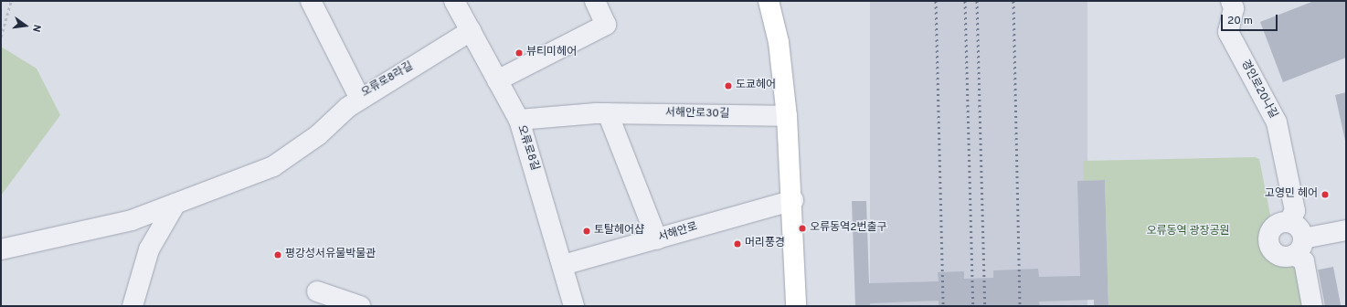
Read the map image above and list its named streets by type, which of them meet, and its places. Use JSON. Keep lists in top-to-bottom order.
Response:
{
  "streets": {
    "street": [
      "오류로8라길",
      "경인로20나길",
      "서해안로30길",
      "오류로8길",
      "서해안로"
    ]
  },
  "crossings": [
    ["오류로8라길", "오류로8길"],
    ["서해안로30길", "오류로8길"],
    ["오류로8길", "서해안로"]
  ],
  "parks": ["오류동역 광장공원"],
  "places": [
    "뷰티미헤어",
    "도쿄헤어",
    "고영민 헤어",
    "오류동역2번출구",
    "토탈헤어샵",
    "머리풍경",
    "평강성서유물박물관"
  ],
  "scale_bar": "20 m",
  "north": "right"
}
